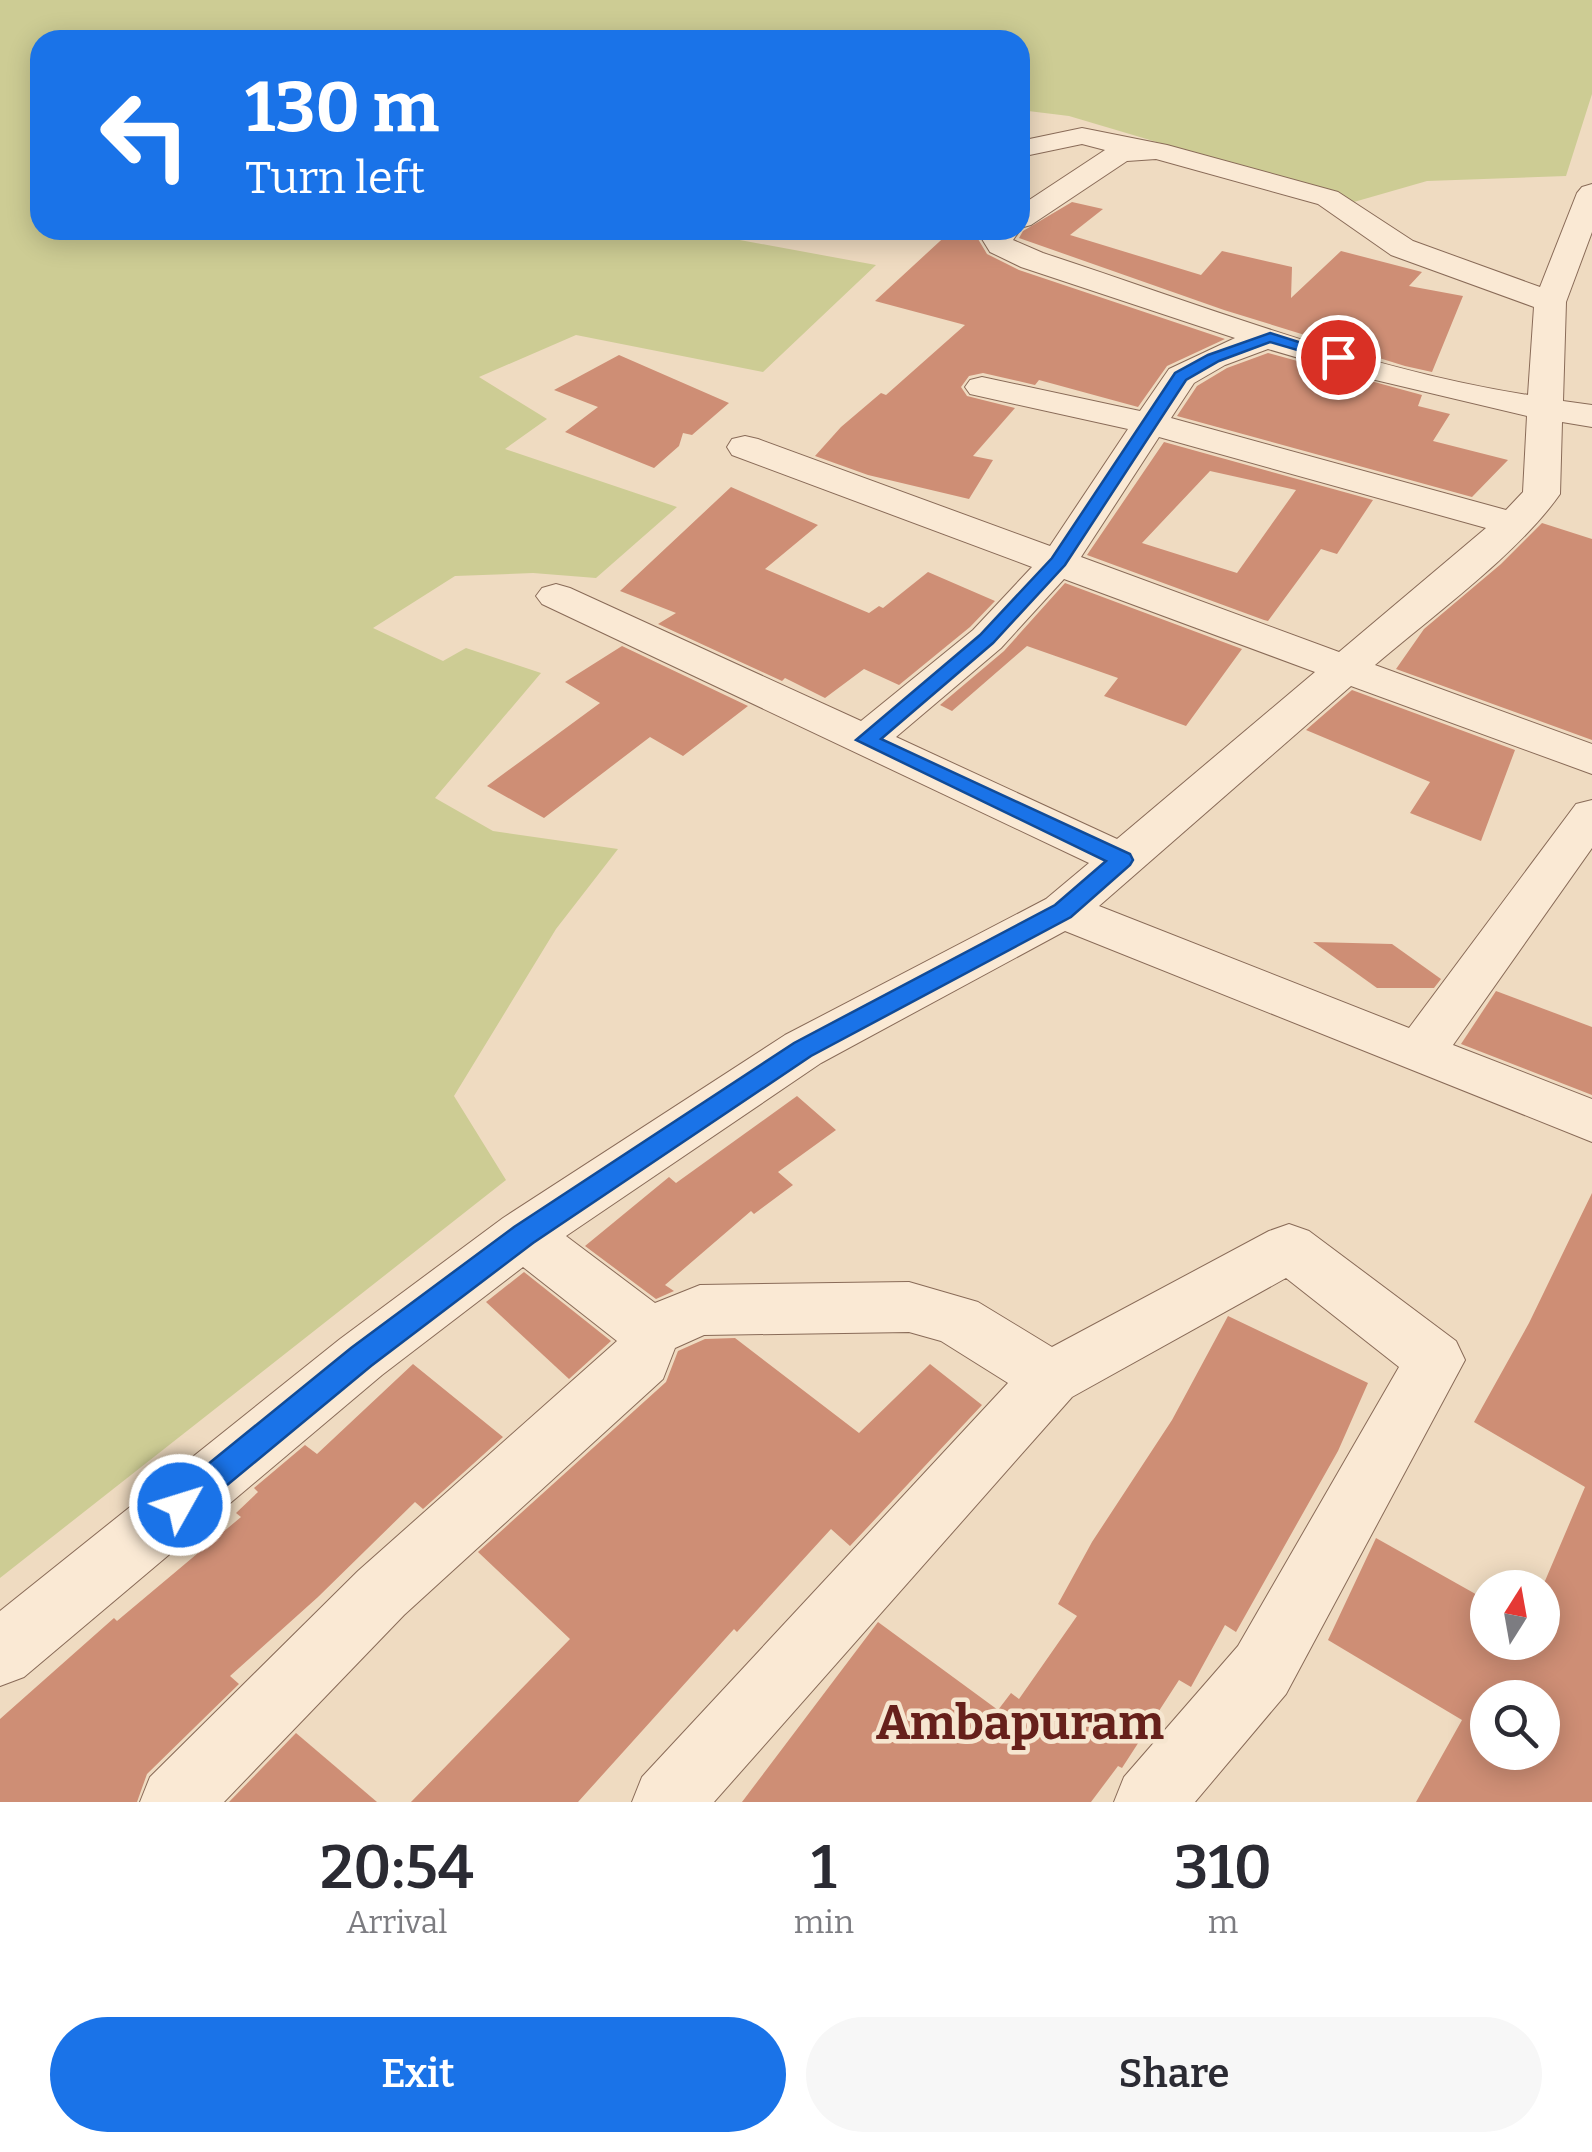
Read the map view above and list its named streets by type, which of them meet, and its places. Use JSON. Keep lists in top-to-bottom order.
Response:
{
  "districts": ["Ambapuram"],
  "north": "top",
  "page": {
    "turn": ["130 m", "Turn left"],
    "eta": [
      "20:54",
      "Arrival",
      "1",
      "min",
      "310",
      "m"
    ],
    "buttons": ["Exit", "Share"]
  }
}
